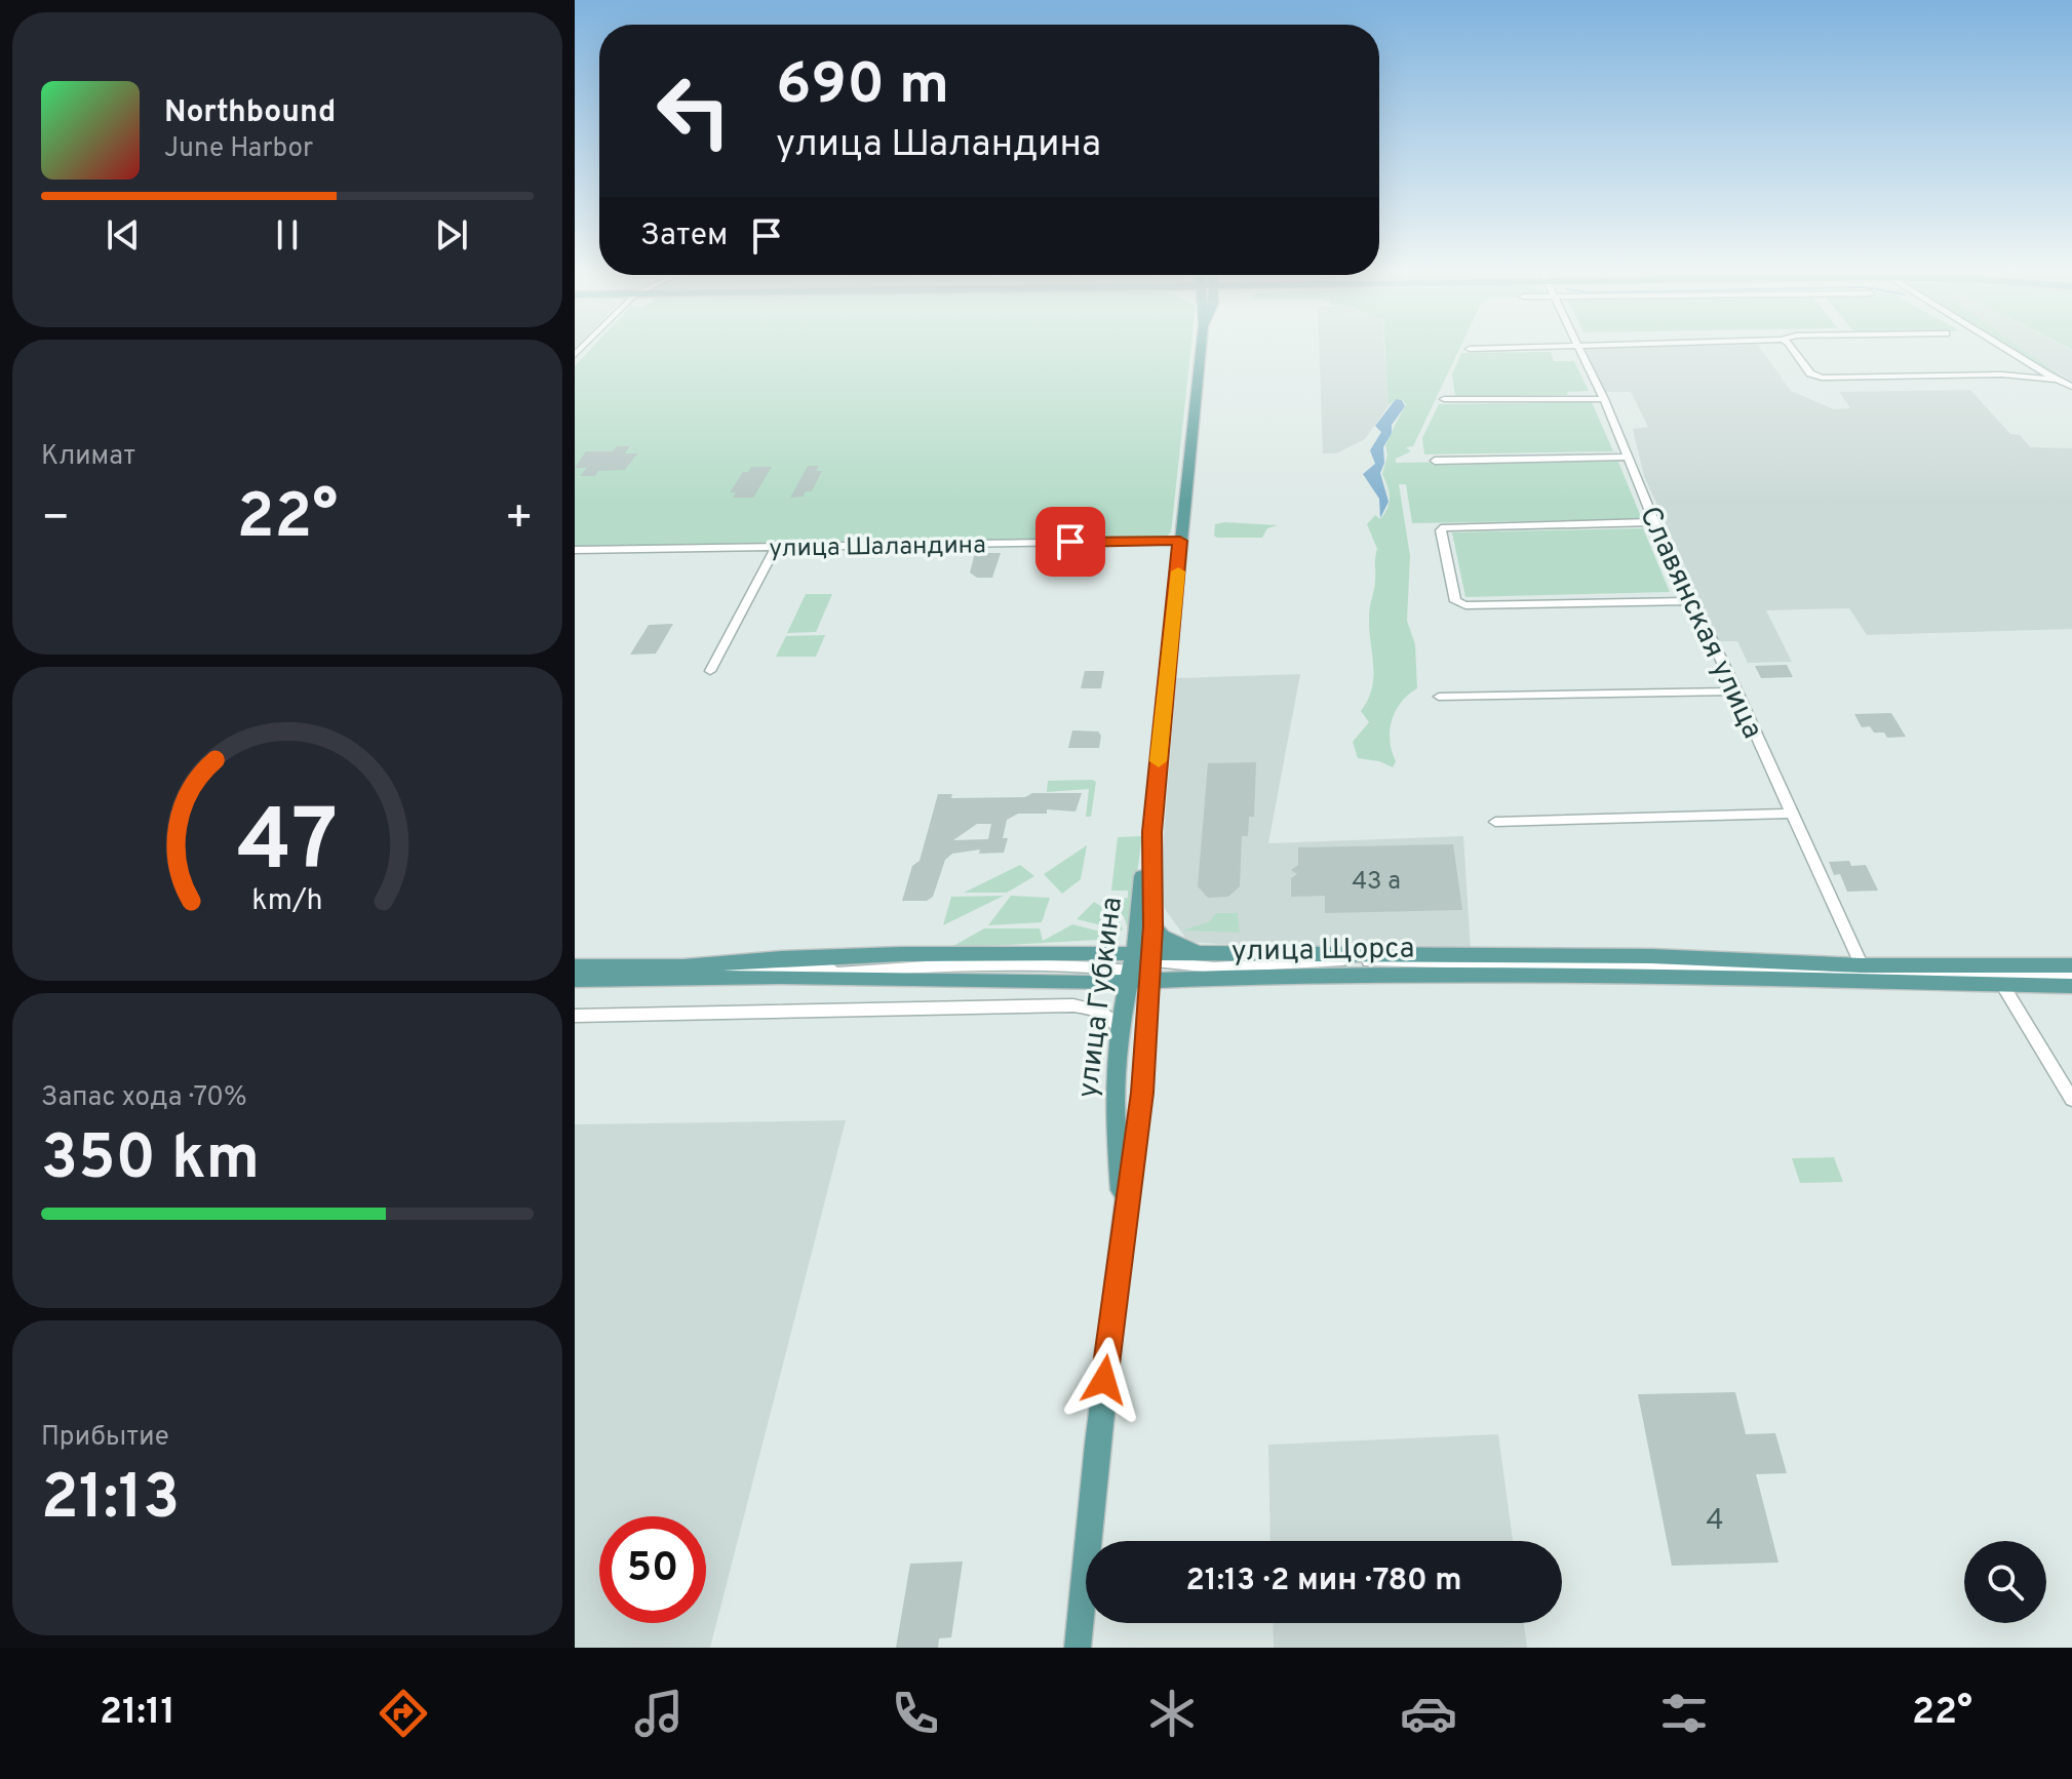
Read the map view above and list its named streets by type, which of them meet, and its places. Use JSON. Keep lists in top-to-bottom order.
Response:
{
  "streets": {
    "main road": ["улица Щорса", "улица Губкина"],
    "street": ["улица Шаландина", "Славянская улица"]
  },
  "crossings": [
    ["улица Шаландина", "улица Губкина"],
    ["Славянская улица", "улица Щорса"],
    ["улица Щорса", "улица Губкина"]
  ],
  "house_numbers": ["43 a", "4"],
  "page": {
    "turn": ["690 m", "улица Шаландина"],
    "song": ["Northbound", "June Harbor"],
    "then": "Затем",
    "tile": [
      "Климат",
      ["Запас хода · 70%", "350 km"],
      ["Прибытие", "21:13"]
    ],
    "heat": ["−", "22°", "+"],
    "limit": "50",
    "trip": "21:13 · 2 мин · 780 m",
    "tabs": ["21:11", "22°"],
    "gauge": ["47", "km/h"]
  }
}
